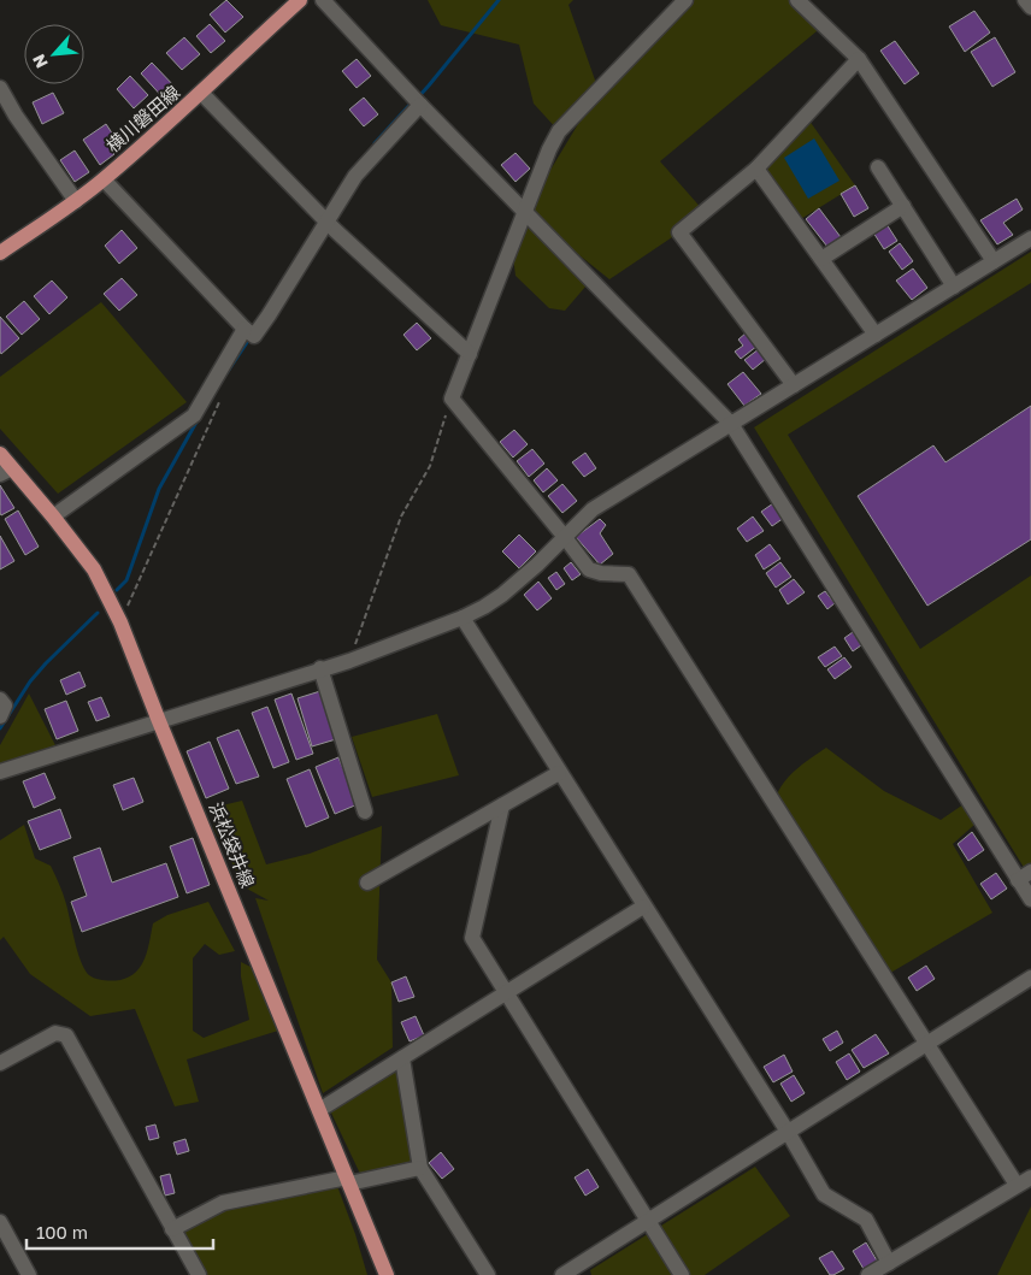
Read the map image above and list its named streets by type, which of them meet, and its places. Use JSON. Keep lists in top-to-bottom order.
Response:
{
  "streets": {
    "main road": ["横川磐田線", "浜松袋井線"]
  },
  "scale_bar": "100 m",
  "north": "bottom left"
}
